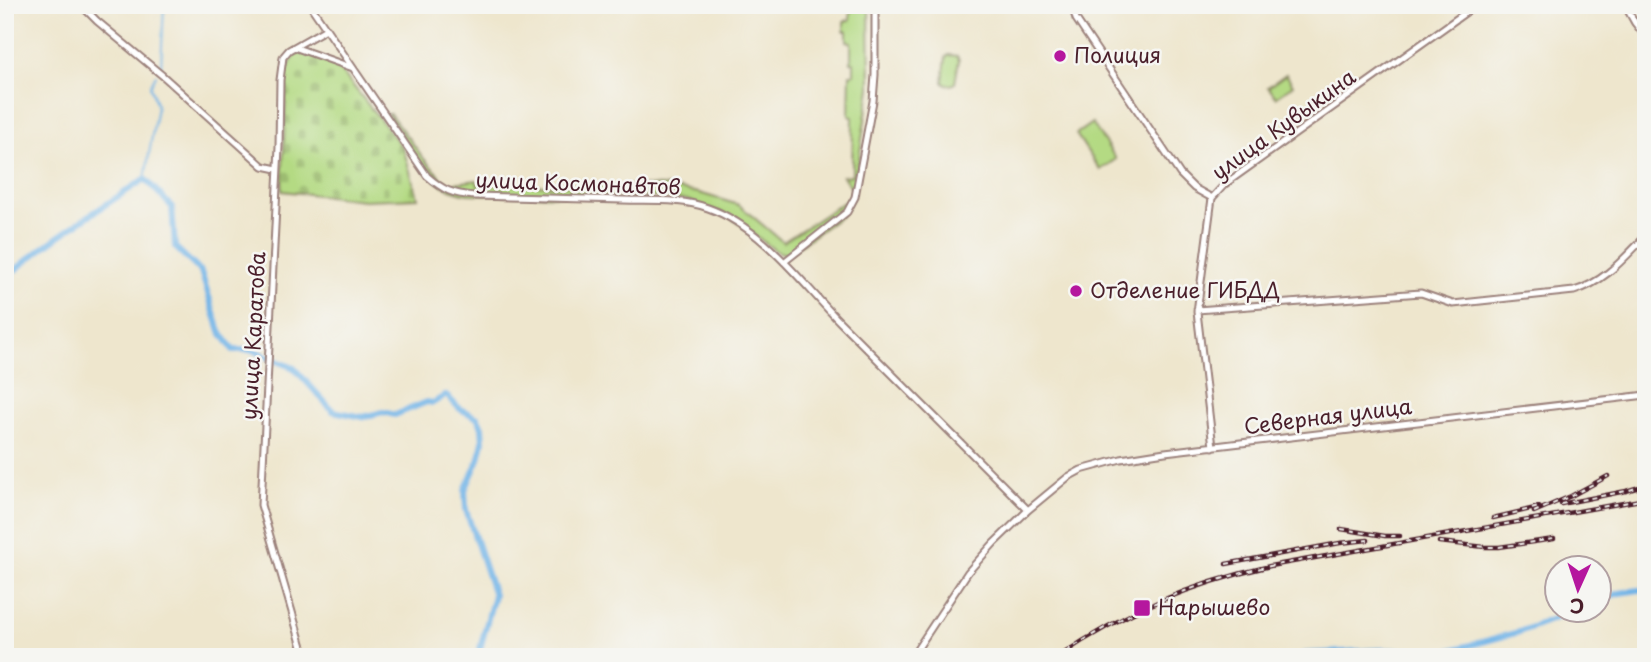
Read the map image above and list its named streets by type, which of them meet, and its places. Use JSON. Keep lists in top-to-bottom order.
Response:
{
  "streets": {
    "main road": [
      "улица Кувыкина",
      "улица Космонавтов",
      "улица Каратова",
      "Северная улица"
    ]
  },
  "crossings": [
    ["улица Кувыкина", "Северная улица"],
    ["улица Космонавтов", "Северная улица"]
  ],
  "places": {
    "other": ["Полиция", "Отделение ГИБДД"],
    "transit": ["Нарышево"]
  },
  "north": "bottom"
}
